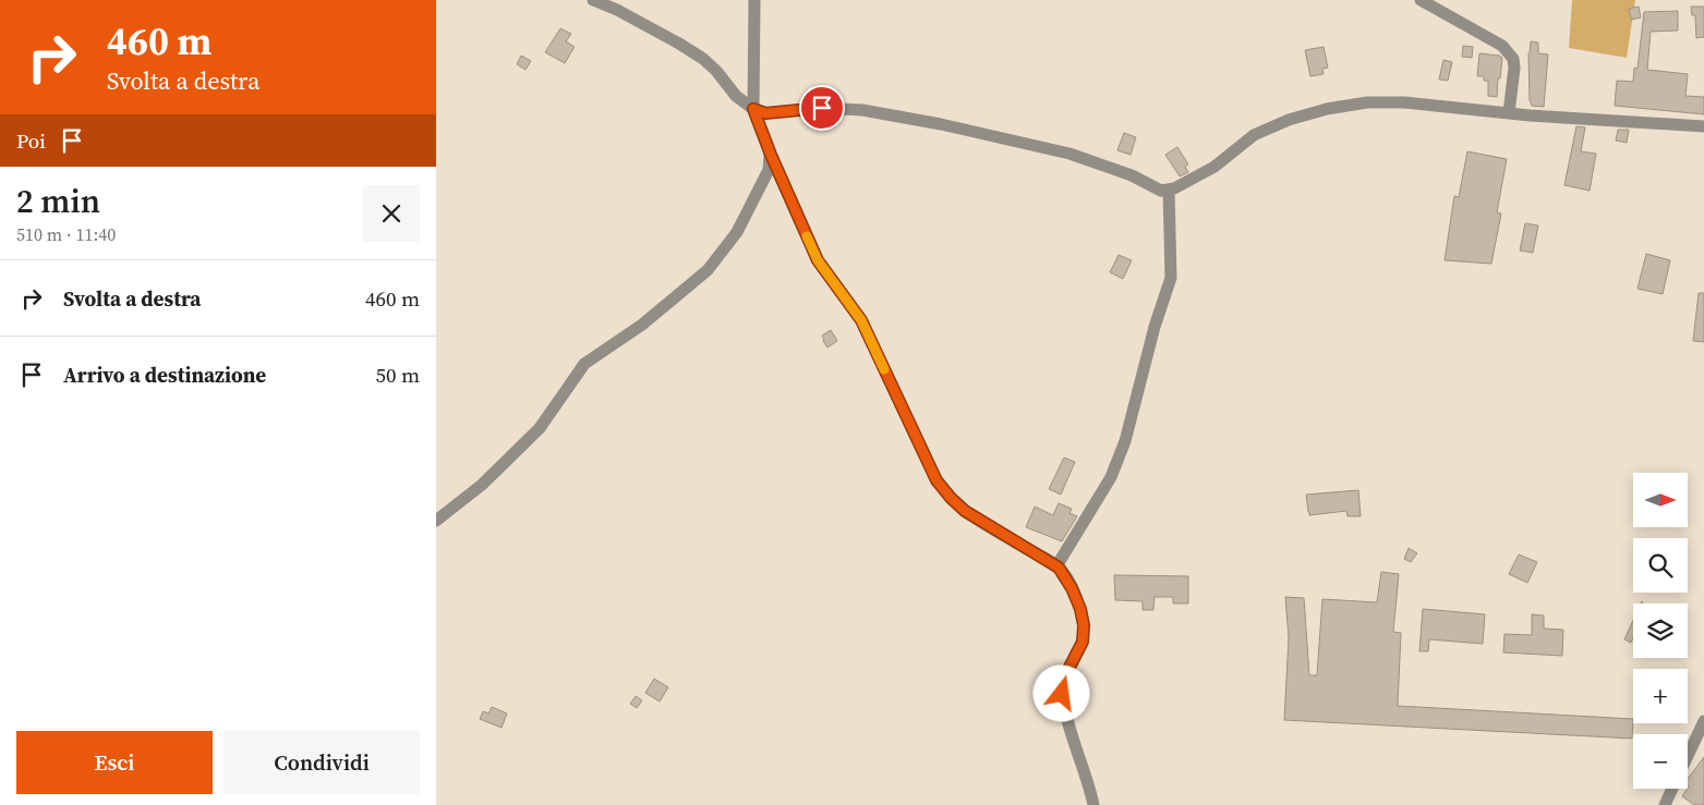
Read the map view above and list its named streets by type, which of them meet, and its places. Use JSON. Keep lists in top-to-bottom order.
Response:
{
  "north": "right",
  "page": {
    "turn": ["460 m", "Svolta a destra"],
    "then": "Poi",
    "heading": ["2 min", "510 m · 11:40"],
    "list": [
      {
        "name": "Svolta a destra",
        "value": "460 m"
      },
      {
        "name": "Arrivo a destinazione",
        "value": "50 m"
      }
    ],
    "map_buttons": ["+", "−"],
    "buttons": ["Esci", "Condividi"]
  }
}
